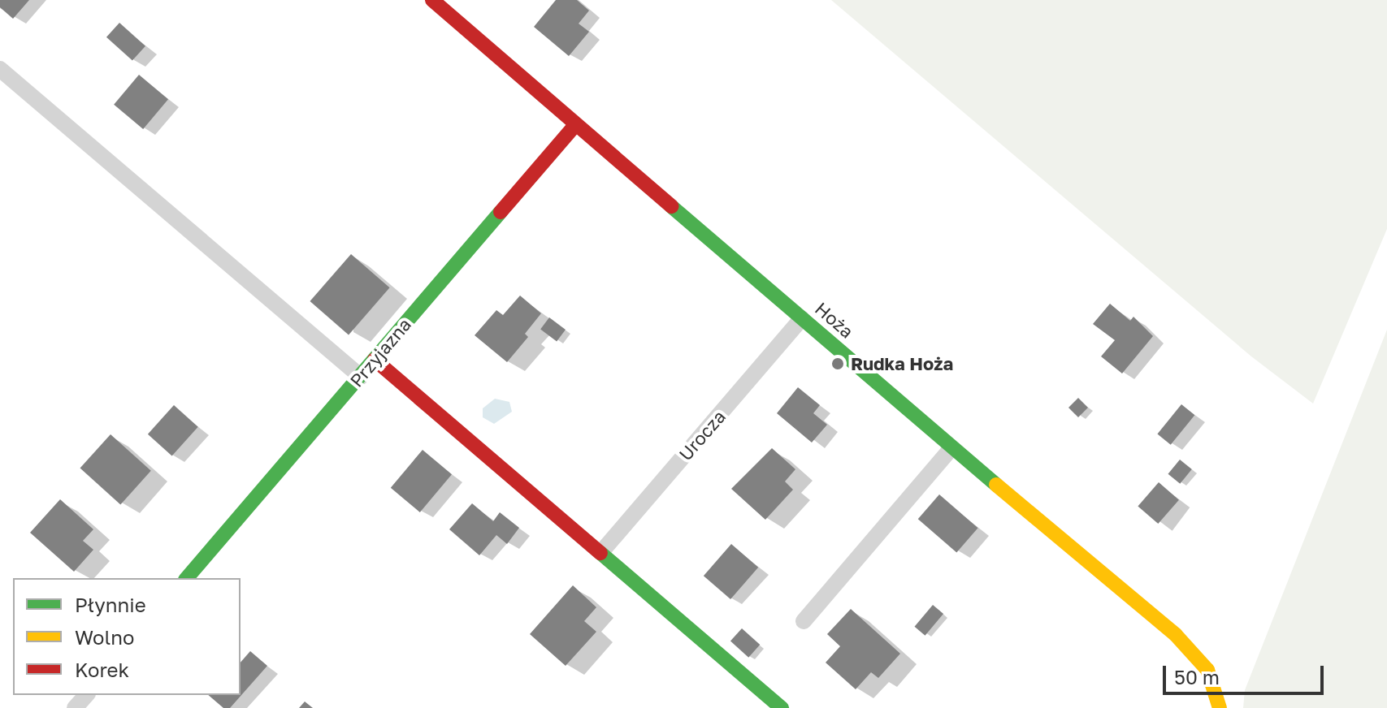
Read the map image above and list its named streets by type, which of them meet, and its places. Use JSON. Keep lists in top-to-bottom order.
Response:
{
  "streets": {
    "street": ["Hoża", "Przyjazna", "Urocza"]
  },
  "crossings": [
    ["Hoża", "Przyjazna"],
    ["Hoża", "Urocza"]
  ],
  "places": ["Rudka Hoża"],
  "legend": ["Płynnie", "Wolno", "Korek"],
  "scale_bar": "50 m"
}
